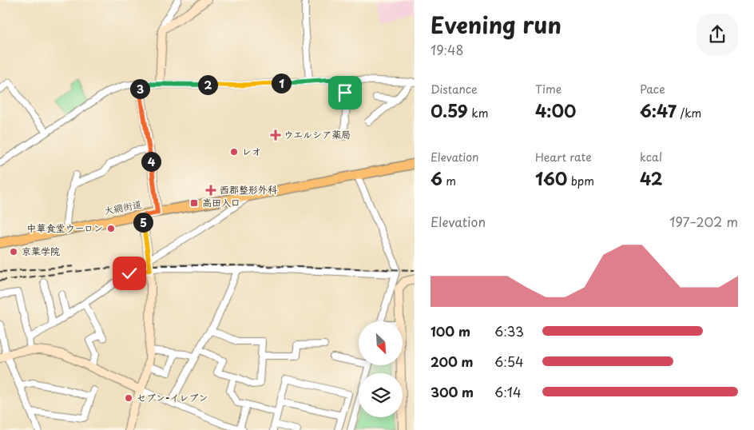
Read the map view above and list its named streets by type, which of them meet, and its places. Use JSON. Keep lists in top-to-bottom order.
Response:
{
  "streets": {
    "main road": ["大網街道"]
  },
  "places": {
    "health": ["ウエルシア薬局", "西郡整形外科"],
    "other": [
      "レオ",
      "中華食堂ウーロン",
      "京葉学院",
      "セブン-イレブン"
    ],
    "transit": ["高田入口"]
  },
  "north": "bottom right",
  "page": {
    "heading": ["Evening run", "19:48"],
    "stats": [
      ["Distance", "0.59 km"],
      ["Time", "4:00"],
      ["Pace", "6:47 /km"],
      ["Elevation", "6 m"],
      ["Heart rate", "160 bpm"],
      ["kcal", "42"]
    ],
    "pins": [
      "1",
      "2",
      "3",
      "4",
      "5"
    ],
    "chart": ["Elevation", "197–202 m"],
    "list": [
      {
        "name": "100 m",
        "note": "6:33"
      },
      {
        "name": "200 m",
        "note": "6:54"
      },
      {
        "name": "300 m",
        "note": "6:14"
      }
    ]
  }
}
